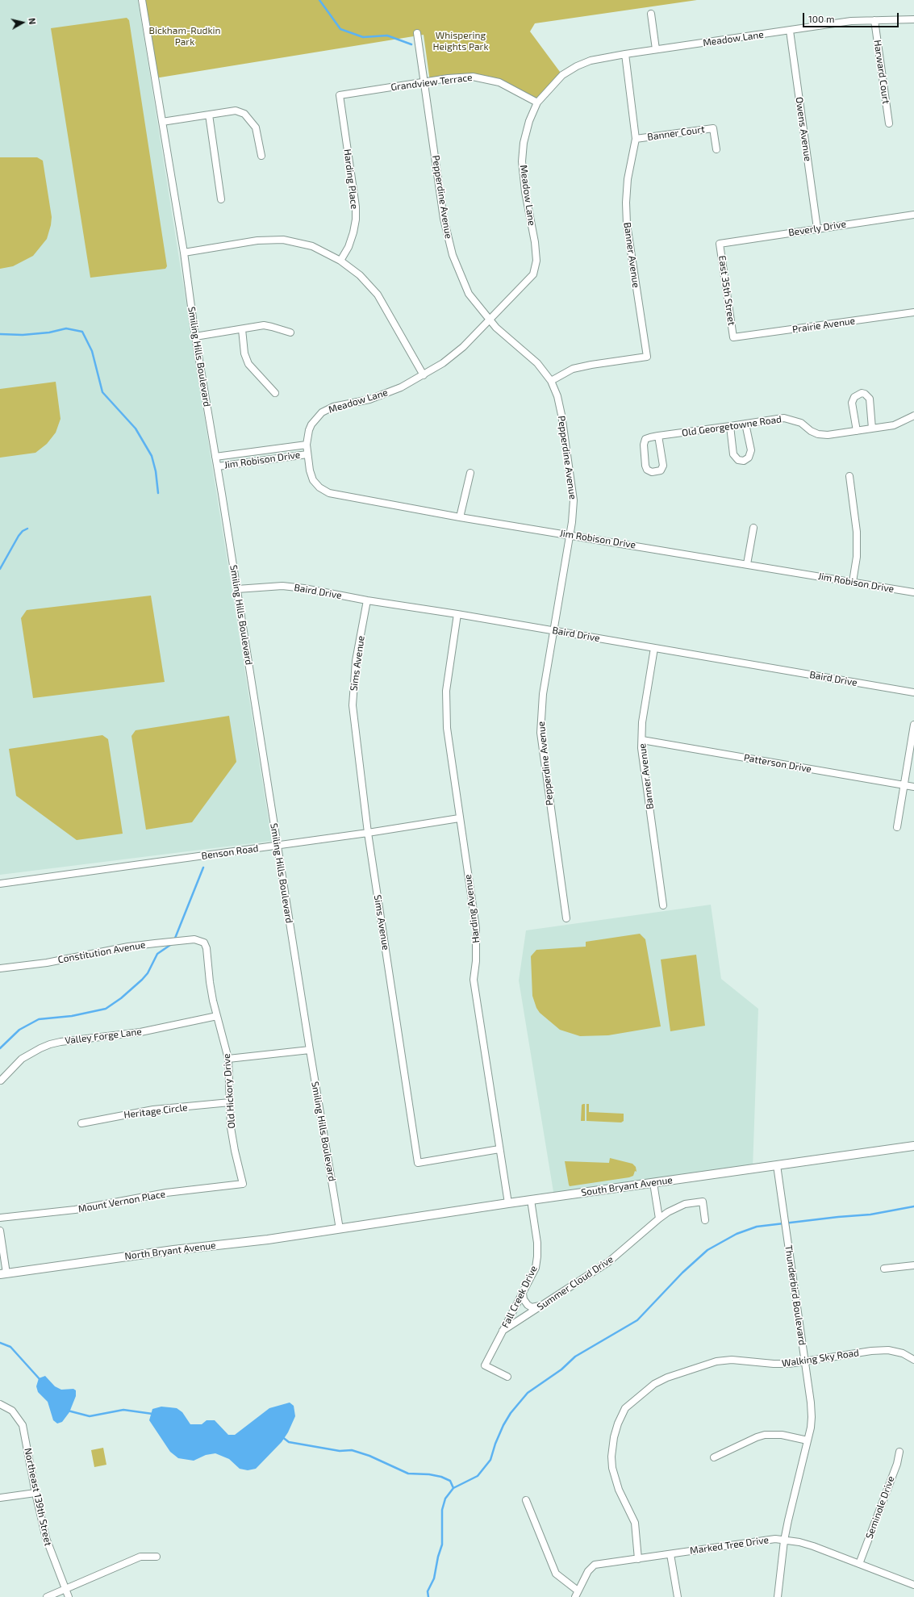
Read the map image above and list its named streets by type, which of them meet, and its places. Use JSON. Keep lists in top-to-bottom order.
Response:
{
  "streets": {
    "street": [
      "Meadow Lane",
      "Harward Court",
      "Grandview Terrace",
      "Owens Avenue",
      "Banner Court",
      "Harding Place",
      "Pepperdine Avenue",
      "Beverly Drive",
      "Banner Avenue",
      "East 35th Street",
      "Prairie Avenue",
      "Smiling Hills Boulevard",
      "Old Georgetowne Road",
      "Jim Robison Drive",
      "Baird Drive",
      "Sims Avenue",
      "Patterson Drive",
      "Benson Road",
      "Harding Avenue",
      "Constitution Avenue",
      "Valley Forge Lane",
      "Old Hickory Drive",
      "Heritage Circle",
      "South Bryant Avenue",
      "Mount Vernon Place",
      "North Bryant Avenue",
      "Summer Cloud Drive",
      "Thunderbird Boulevard",
      "Fall Creek Drive",
      "Walking Sky Road",
      "Northeast 139th Street",
      "Seminole Drive",
      "Marked Tree Drive"
    ]
  },
  "crossings": [
    ["Meadow Lane", "Harward Court"],
    ["Meadow Lane", "Grandview Terrace"],
    ["Meadow Lane", "Owens Avenue"],
    ["Meadow Lane", "Pepperdine Avenue"],
    ["Meadow Lane", "Banner Avenue"],
    ["Meadow Lane", "Jim Robison Drive"],
    ["Grandview Terrace", "Harding Place"],
    ["Grandview Terrace", "Pepperdine Avenue"],
    ["Owens Avenue", "Beverly Drive"],
    ["Banner Court", "Banner Avenue"],
    ["Pepperdine Avenue", "Banner Avenue"],
    ["Pepperdine Avenue", "Jim Robison Drive"],
    ["Pepperdine Avenue", "Baird Drive"],
    ["Beverly Drive", "East 35th Street"],
    ["Banner Avenue", "Baird Drive"],
    ["Banner Avenue", "Patterson Drive"],
    ["East 35th Street", "Prairie Avenue"],
    ["Smiling Hills Boulevard", "Jim Robison Drive"],
    ["Smiling Hills Boulevard", "Baird Drive"],
    ["Smiling Hills Boulevard", "Benson Road"],
    ["Smiling Hills Boulevard", "South Bryant Avenue"],
    ["Smiling Hills Boulevard", "North Bryant Avenue"],
    ["Baird Drive", "Sims Avenue"],
    ["Baird Drive", "Harding Avenue"],
    ["Sims Avenue", "Benson Road"],
    ["Sims Avenue", "Harding Avenue"],
    ["Benson Road", "Harding Avenue"],
    ["Harding Avenue", "South Bryant Avenue"],
    ["Constitution Avenue", "Old Hickory Drive"],
    ["Valley Forge Lane", "Old Hickory Drive"],
    ["Old Hickory Drive", "Heritage Circle"],
    ["Old Hickory Drive", "Mount Vernon Place"],
    ["South Bryant Avenue", "North Bryant Avenue"],
    ["South Bryant Avenue", "Thunderbird Boulevard"],
    ["South Bryant Avenue", "Fall Creek Drive"],
    ["Summer Cloud Drive", "Fall Creek Drive"],
    ["Thunderbird Boulevard", "Walking Sky Road"],
    ["Thunderbird Boulevard", "Marked Tree Drive"],
    ["Walking Sky Road", "Marked Tree Drive"],
    ["Seminole Drive", "Marked Tree Drive"]
  ],
  "parks": ["Bickham-Rudkin Park", "Whispering Heights Park"],
  "scale_bar": "100 m",
  "north": "right"
}
